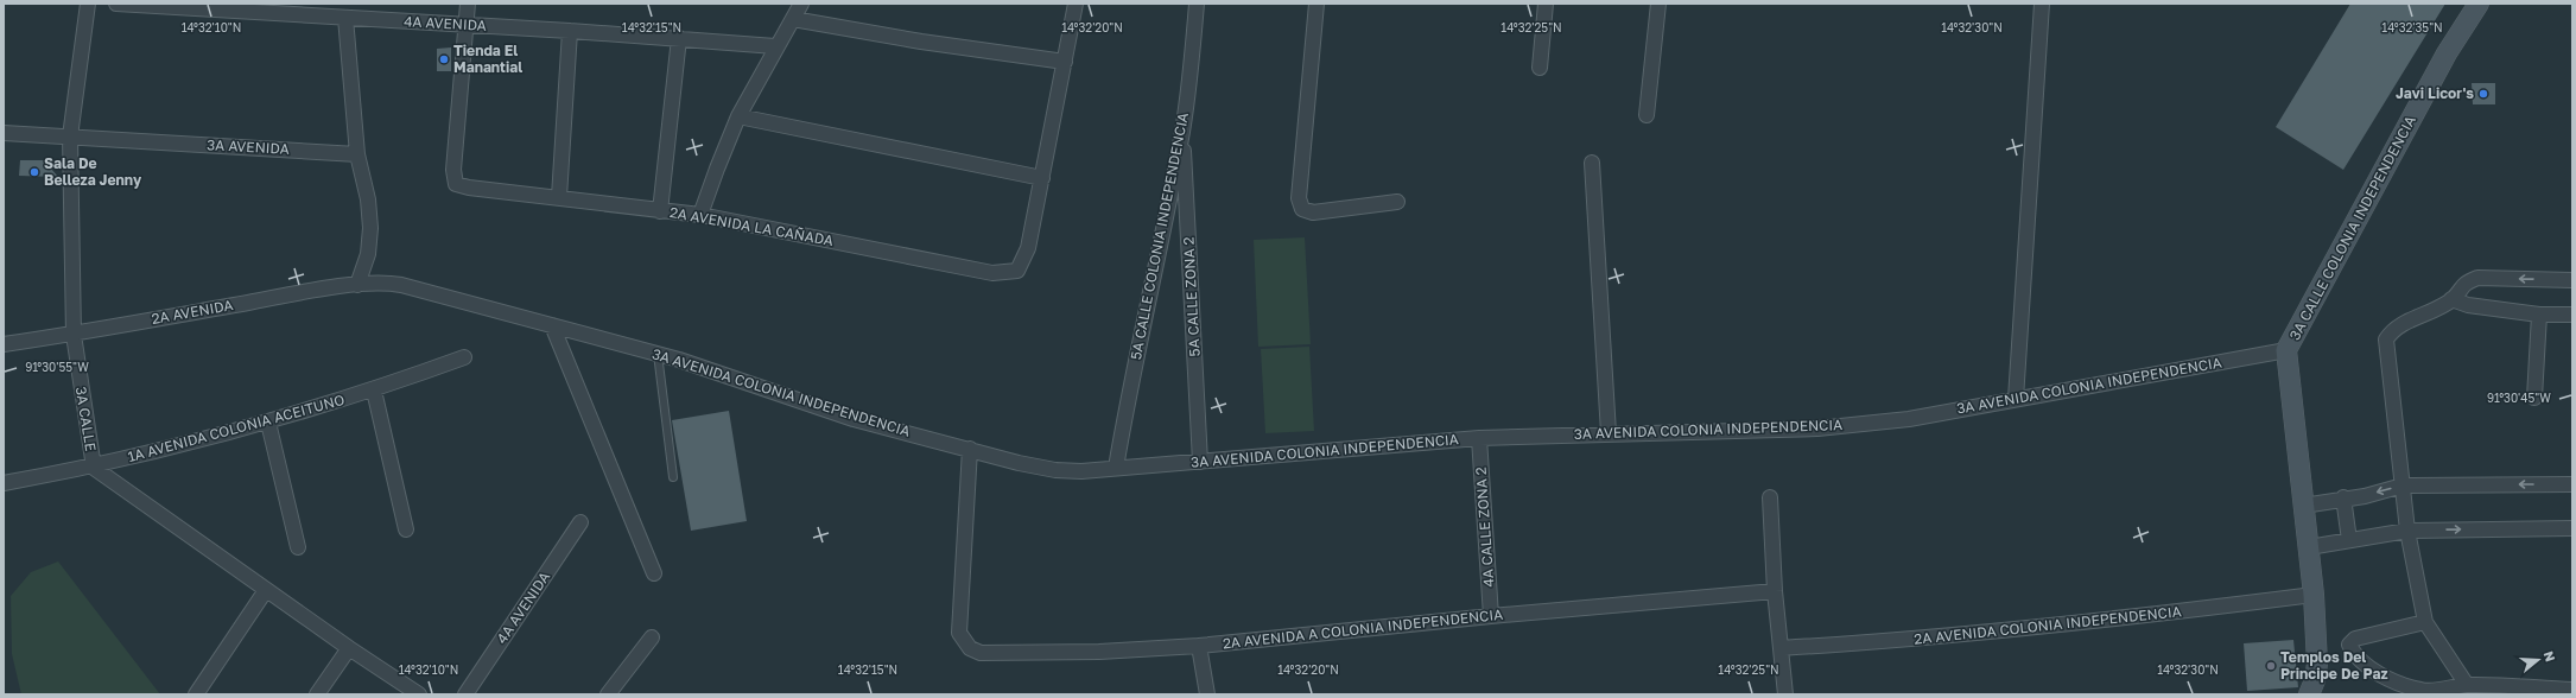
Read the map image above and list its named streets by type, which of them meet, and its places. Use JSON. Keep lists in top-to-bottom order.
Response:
{
  "streets": {
    "street": [
      "4A AVENIDA",
      "3A AVENIDA",
      "2A AVENIDA LA CAÑADA",
      "3A CALLE COLONIA INDEPENDENCIA",
      "5A CALLE COLONIA INDEPENDENCIA",
      "5A CALLE ZONA 2",
      "2A AVENIDA",
      "3A AVENIDA COLONIA INDEPENDENCIA",
      "3A CALLE",
      "1A AVENIDA COLONIA ACEITUNO",
      "4A CALLE ZONA 2",
      "2A AVENIDA COLONIA INDEPENDENCIA",
      "2A AVENIDA A COLONIA INDEPENDENCIA"
    ]
  },
  "crossings": [
    ["4A AVENIDA", "2A AVENIDA LA CAÑADA"],
    ["3A AVENIDA", "3A CALLE"],
    ["3A CALLE COLONIA INDEPENDENCIA", "3A AVENIDA COLONIA INDEPENDENCIA"],
    ["3A CALLE COLONIA INDEPENDENCIA", "2A AVENIDA COLONIA INDEPENDENCIA"],
    ["5A CALLE COLONIA INDEPENDENCIA", "5A CALLE ZONA 2"],
    ["5A CALLE COLONIA INDEPENDENCIA", "3A AVENIDA COLONIA INDEPENDENCIA"],
    ["5A CALLE ZONA 2", "3A AVENIDA COLONIA INDEPENDENCIA"],
    ["2A AVENIDA", "3A AVENIDA COLONIA INDEPENDENCIA"],
    ["2A AVENIDA", "3A CALLE"],
    ["3A AVENIDA COLONIA INDEPENDENCIA", "4A CALLE ZONA 2"],
    ["3A AVENIDA COLONIA INDEPENDENCIA", "2A AVENIDA A COLONIA INDEPENDENCIA"],
    ["3A CALLE", "1A AVENIDA COLONIA ACEITUNO"],
    ["4A CALLE ZONA 2", "2A AVENIDA A COLONIA INDEPENDENCIA"]
  ],
  "places": [
    "Tienda El Manantial",
    "Javi Licor's",
    "Sala De Belleza Jenny",
    "Templos Del Principe De Paz"
  ],
  "north": "right",
  "coordinates": [
    "14°32'10\"N",
    "14°32'15\"N",
    "14°32'20\"N",
    "14°32'25\"N",
    "14°32'30\"N",
    "14°32'35\"N",
    "91°30'55\"W",
    "91°30'45\"W"
  ]
}
